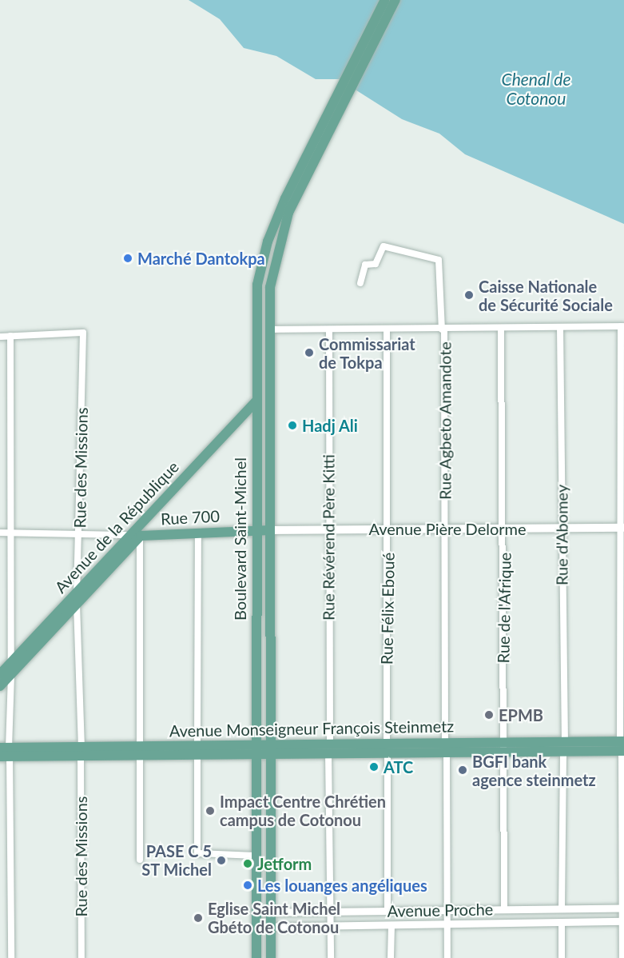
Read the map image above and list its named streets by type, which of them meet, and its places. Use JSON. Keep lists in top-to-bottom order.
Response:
{
  "streets": {
    "main road": [
      "Rue 700",
      "Avenue de la République",
      "Avenue Pière Delorme",
      "Boulevard Saint-Michel",
      "Avenue Monseigneur François Steinmetz"
    ],
    "street": [
      "Rue Agbeto Amandote",
      "Rue des Missions",
      "Rue d'Abomey",
      "Rue Révérend Père Kitti",
      "Rue de l'Afrique",
      "Rue Félix Eboué",
      "Avenue Proche"
    ]
  },
  "crossings": [
    ["Rue Agbeto Amandote", "Avenue Pière Delorme"],
    ["Rue Agbeto Amandote", "Avenue Monseigneur François Steinmetz"],
    ["Rue Agbeto Amandote", "Avenue Proche"],
    ["Rue des Missions", "Avenue de la République"],
    ["Rue des Missions", "Avenue Monseigneur François Steinmetz"],
    ["Rue 700", "Avenue de la République"],
    ["Rue 700", "Avenue Pière Delorme"],
    ["Rue 700", "Boulevard Saint-Michel"],
    ["Avenue de la République", "Boulevard Saint-Michel"],
    ["Avenue Pière Delorme", "Rue d'Abomey"],
    ["Avenue Pière Delorme", "Rue Révérend Père Kitti"],
    ["Avenue Pière Delorme", "Boulevard Saint-Michel"],
    ["Avenue Pière Delorme", "Rue de l'Afrique"],
    ["Avenue Pière Delorme", "Rue Félix Eboué"],
    ["Rue d'Abomey", "Avenue Monseigneur François Steinmetz"],
    ["Rue d'Abomey", "Avenue Proche"],
    ["Rue Révérend Père Kitti", "Avenue Monseigneur François Steinmetz"],
    ["Rue Révérend Père Kitti", "Avenue Proche"],
    ["Boulevard Saint-Michel", "Avenue Monseigneur François Steinmetz"],
    ["Boulevard Saint-Michel", "Avenue Proche"],
    ["Rue de l'Afrique", "Avenue Monseigneur François Steinmetz"],
    ["Rue de l'Afrique", "Avenue Proche"],
    ["Rue Félix Eboué", "Avenue Monseigneur François Steinmetz"],
    ["Rue Félix Eboué", "Avenue Proche"]
  ],
  "water": ["Chenal de Cotonou"],
  "places": [
    "Marché Dantokpa",
    "Caisse Nationale de Sécurité Sociale",
    "Commissariat de Tokpa",
    "Hadj Ali",
    "EPMB",
    "ATC",
    "BGFI bank agence steinmetz",
    "Impact Centre Chrétien campus de Cotonou",
    "PASE C 5 ST Michel",
    "Jetform",
    "Les louanges angéliques",
    "Eglise Saint Michel Gbéto de Cotonou"
  ]
}
